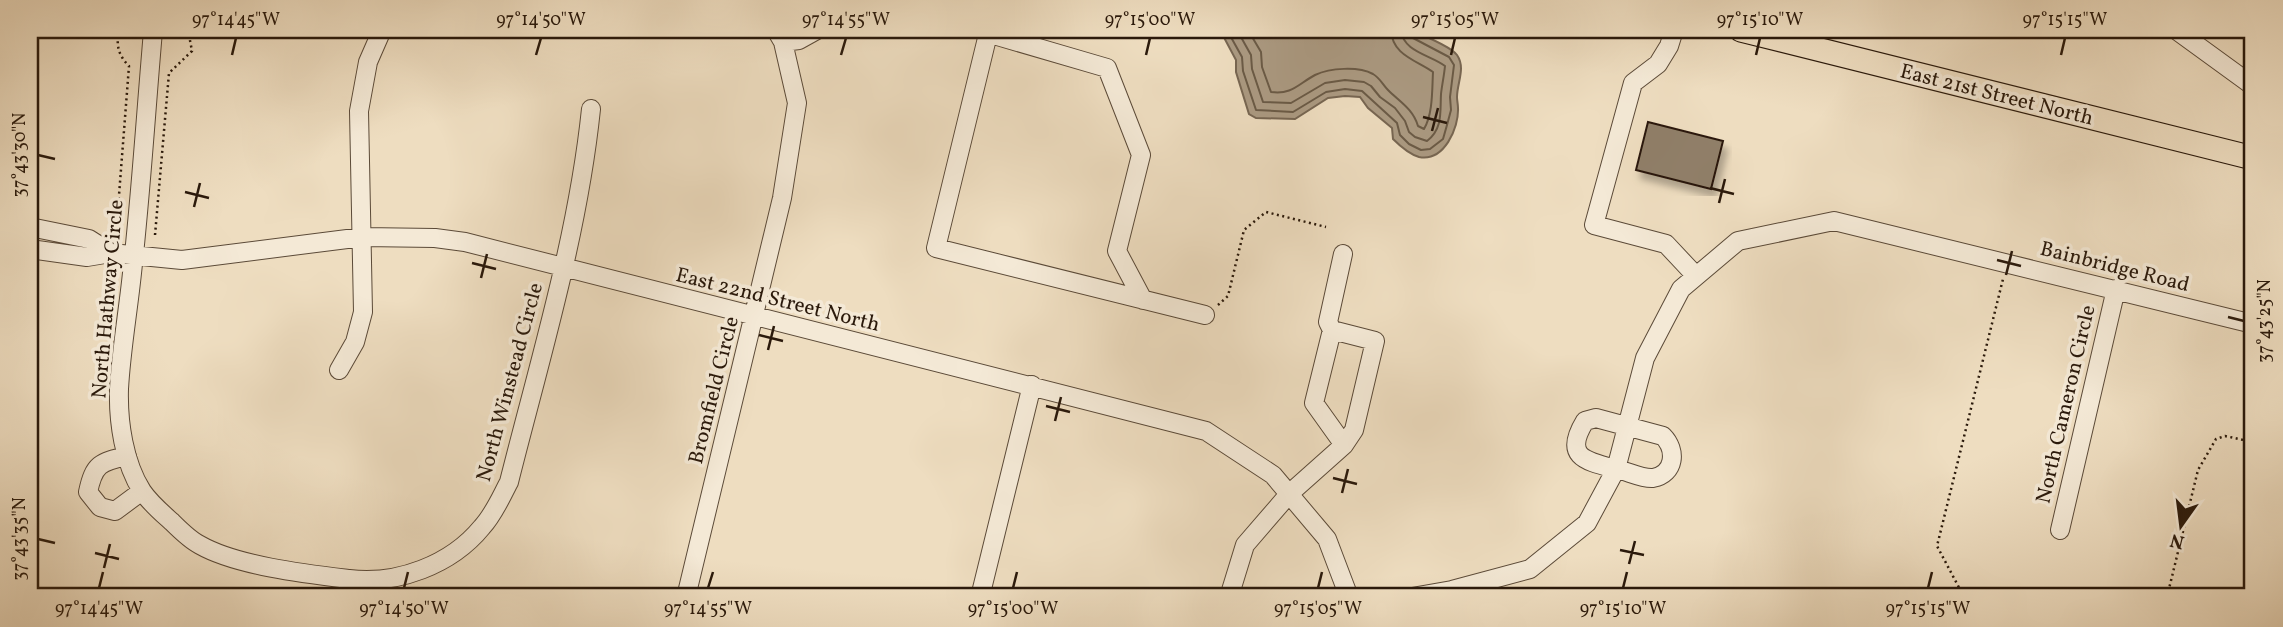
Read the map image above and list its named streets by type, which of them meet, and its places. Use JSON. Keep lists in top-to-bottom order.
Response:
{
  "streets": {
    "main road": ["East 21st Street North"],
    "street": [
      "Bainbridge Road",
      "North Hathway Circle",
      "East 22nd Street North",
      "North Winstead Circle",
      "Bromfield Circle",
      "North Cameron Circle"
    ]
  },
  "crossings": [
    ["Bainbridge Road", "North Cameron Circle"],
    ["North Hathway Circle", "East 22nd Street North"],
    ["North Hathway Circle", "North Winstead Circle"],
    ["East 22nd Street North", "North Winstead Circle"],
    ["East 22nd Street North", "Bromfield Circle"]
  ],
  "north": "bottom",
  "coordinates": [
    "97°14'45\"W",
    "97°14'50\"W",
    "97°14'55\"W",
    "97°15'00\"W",
    "97°15'05\"W",
    "97°15'10\"W",
    "97°15'15\"W",
    "37°43'30\"N",
    "37°43'25\"N",
    "37°43'35\"N"
  ]
}
